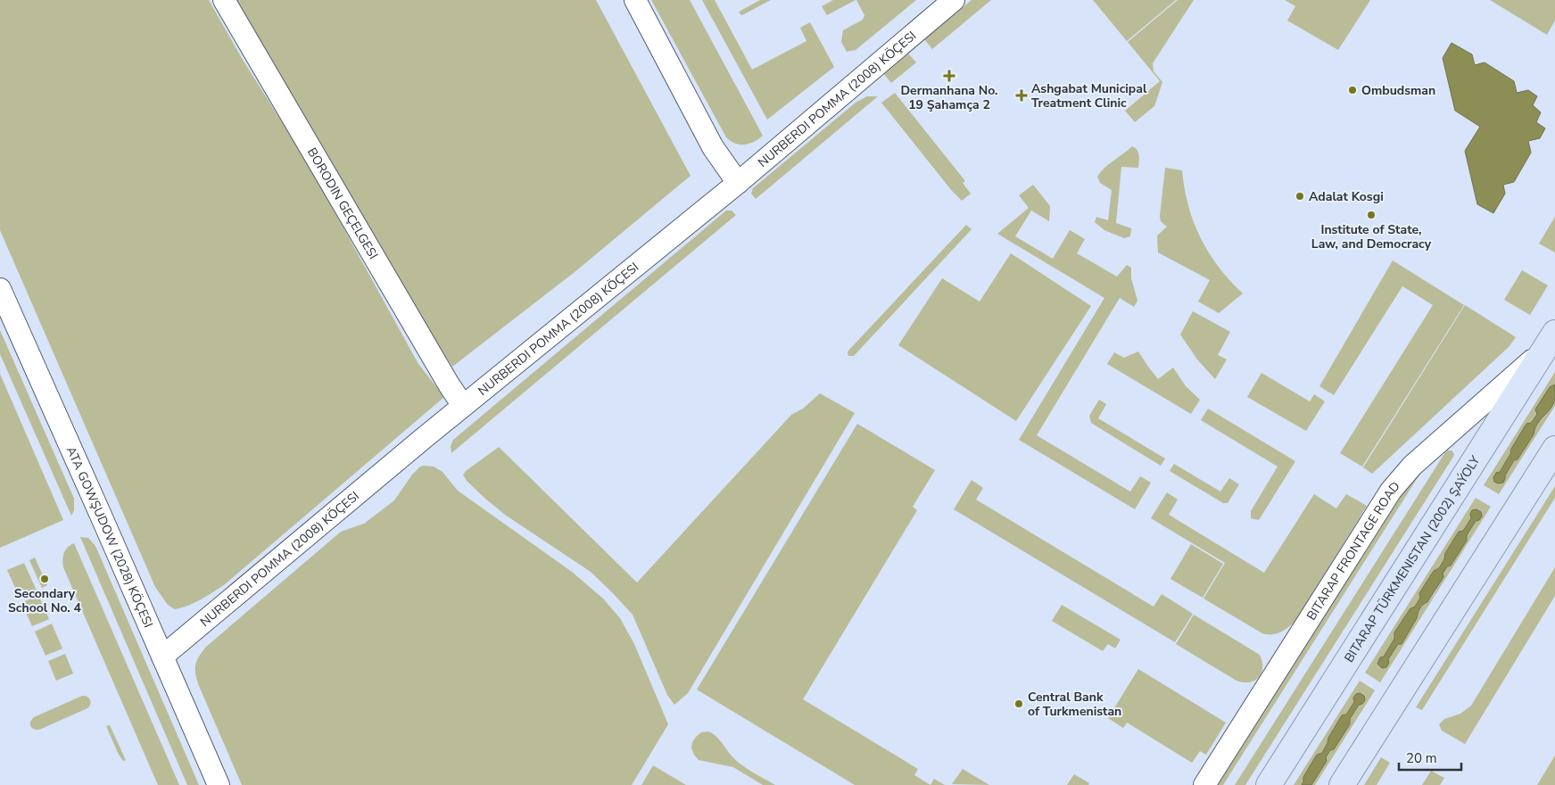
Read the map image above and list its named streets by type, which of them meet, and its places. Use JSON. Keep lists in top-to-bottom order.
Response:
{
  "streets": {
    "main road": ["BITARAP TÜRKMENISTAN (2002) ŞAÝOLY"],
    "street": [
      "NURBERDI POMMA (2008) KÖÇESI",
      "BORODIN GEÇELGESI",
      "ATA GOWŞUDOW (2028) KÖÇESI",
      "BITARAP FRONTAGE ROAD"
    ]
  },
  "crossings": [
    ["NURBERDI POMMA (2008) KÖÇESI", "BORODIN GEÇELGESI"],
    ["NURBERDI POMMA (2008) KÖÇESI", "ATA GOWŞUDOW (2028) KÖÇESI"],
    ["BITARAP FRONTAGE ROAD", "BITARAP TÜRKMENISTAN (2002) ŞAÝOLY"]
  ],
  "places": {
    "health": ["Dermanhana No. 19 Şahamça 2", "Ashgabat Municipal Treatment Clinic"],
    "other": [
      "Ombudsman",
      "Adalat Kosgi",
      "Institute of State, Law, and Democracy",
      "Secondary School No. 4",
      "Central Bank of Turkmenistan"
    ]
  },
  "scale_bar": "20 m"
}
